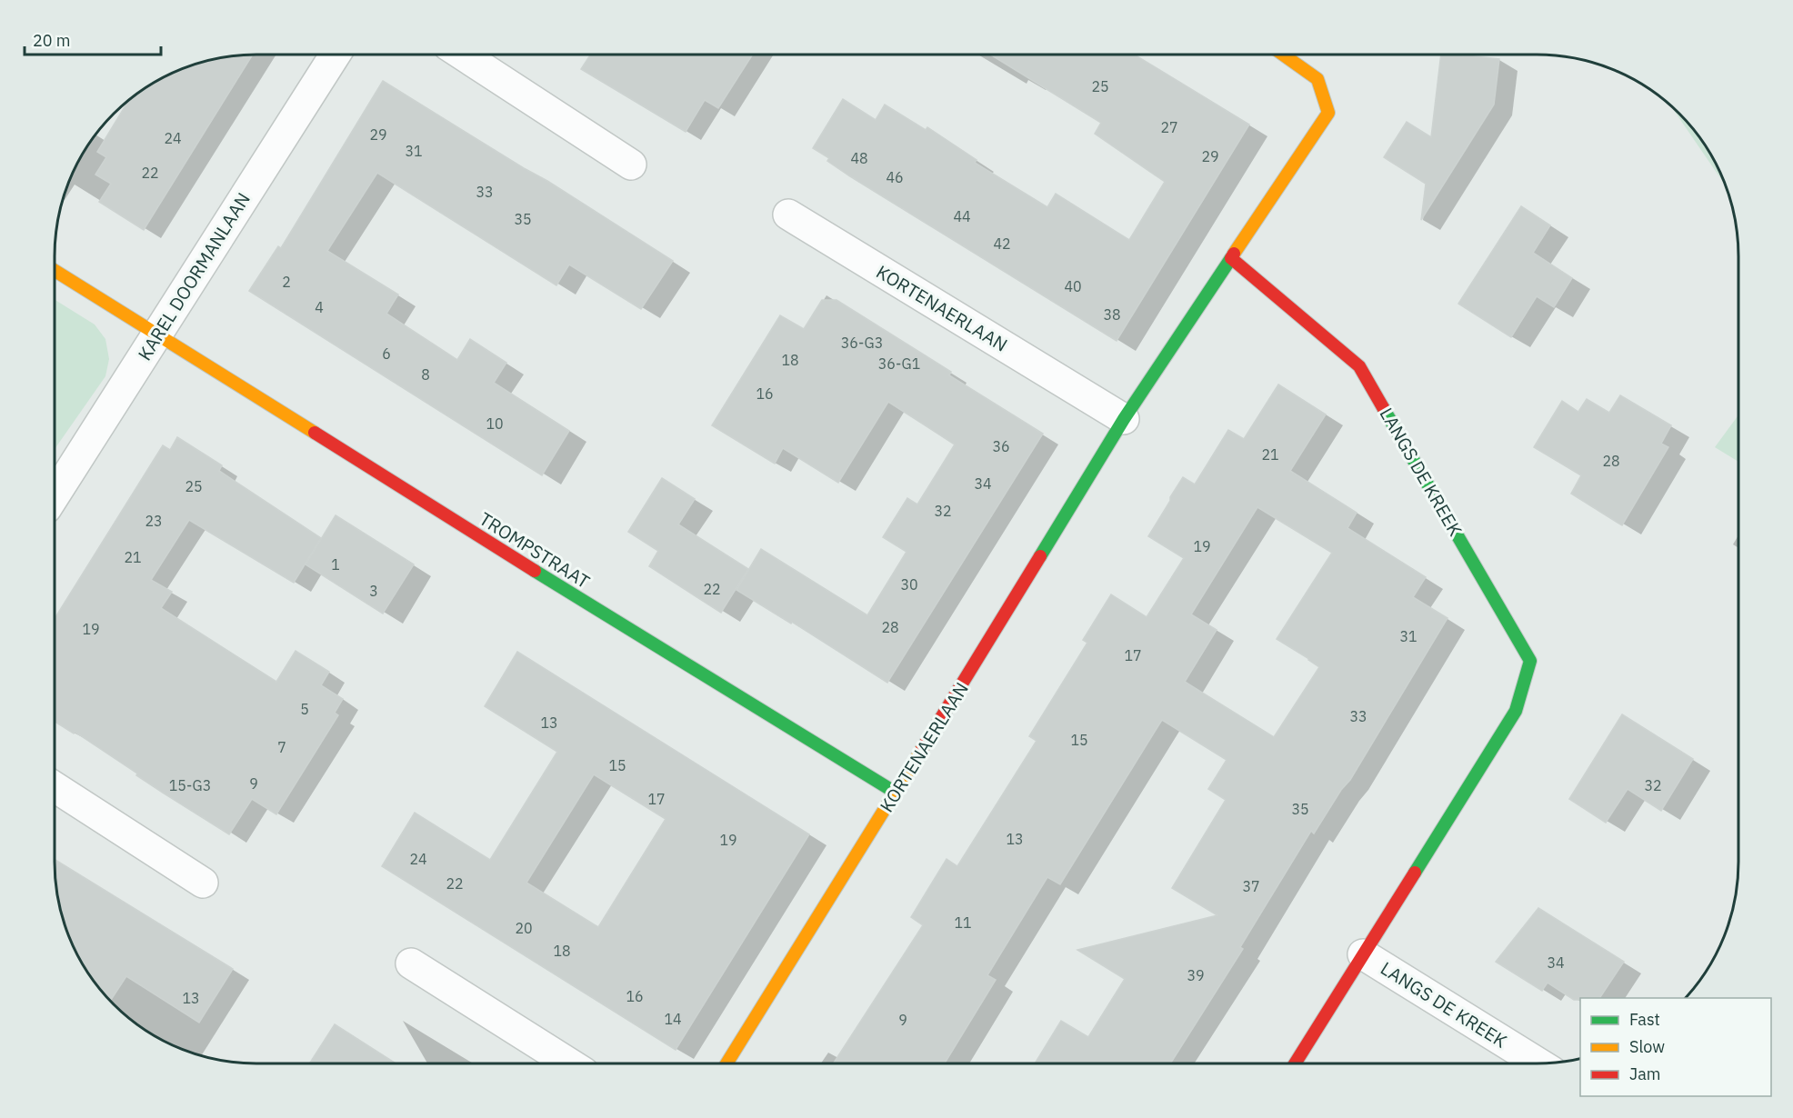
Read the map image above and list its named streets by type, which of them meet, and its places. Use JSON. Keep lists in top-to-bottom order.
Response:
{
  "streets": {
    "street": [
      "KAREL DOORMANLAAN",
      "KORTENAERLAAN",
      "LANGS DE KREEK",
      "TROMPSTRAAT"
    ]
  },
  "crossings": [
    ["KAREL DOORMANLAAN", "TROMPSTRAAT"],
    ["KORTENAERLAAN", "LANGS DE KREEK"],
    ["KORTENAERLAAN", "TROMPSTRAAT"]
  ],
  "house_numbers": [
    "25",
    "27",
    "29",
    "24",
    "31",
    "29",
    "48",
    "22",
    "46",
    "33",
    "44",
    "35",
    "42",
    "2",
    "40",
    "4",
    "38",
    "36-G3",
    "6",
    "18",
    "36-G1",
    "8",
    "16",
    "10",
    "36",
    "21",
    "28",
    "34",
    "25",
    "32",
    "23",
    "19",
    "21",
    "1",
    "30",
    "22",
    "3",
    "28",
    "19",
    "31",
    "17",
    "5",
    "33",
    "13",
    "15",
    "7",
    "15",
    "9",
    "15-G3",
    "32",
    "17",
    "35",
    "13",
    "19",
    "24",
    "22",
    "37",
    "11",
    "20",
    "18",
    "34",
    "39",
    "16",
    "13",
    "14",
    "9"
  ],
  "legend": ["Fast", "Slow", "Jam"],
  "scale_bar": "20 m"
}
